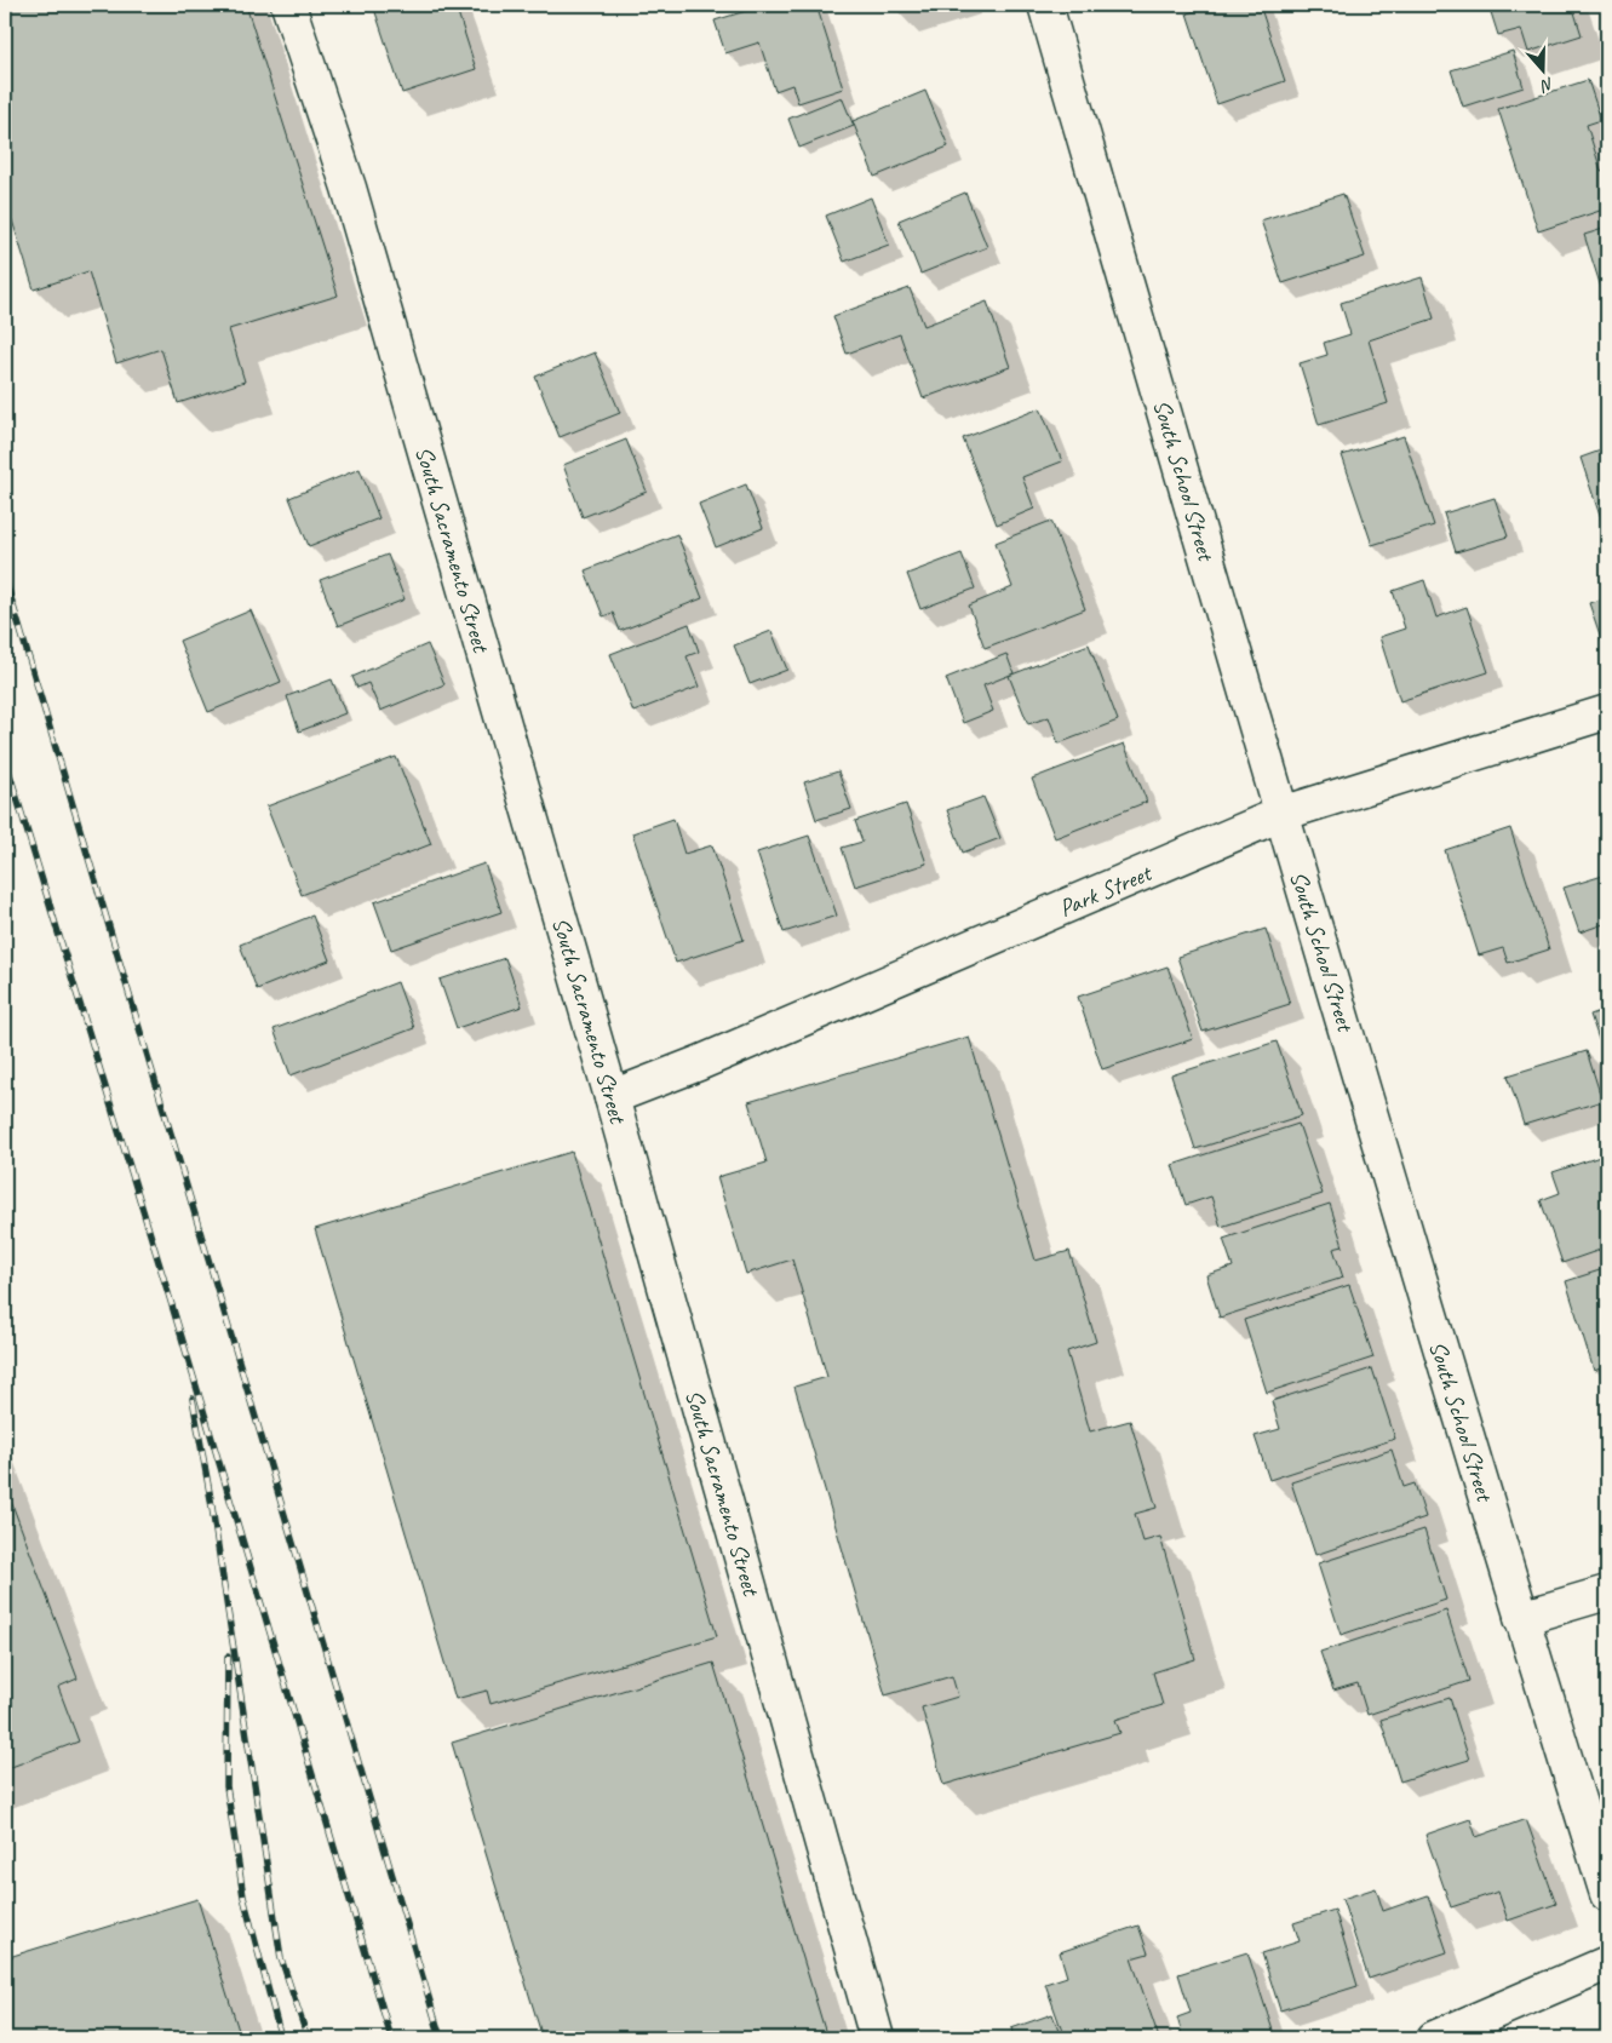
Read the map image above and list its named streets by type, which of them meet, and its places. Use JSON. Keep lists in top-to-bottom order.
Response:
{
  "streets": {
    "street": ["South School Street", "South Sacramento Street", "Park Street"]
  },
  "crossings": [
    ["South School Street", "Park Street"],
    ["South Sacramento Street", "Park Street"]
  ],
  "north": "bottom"
}
